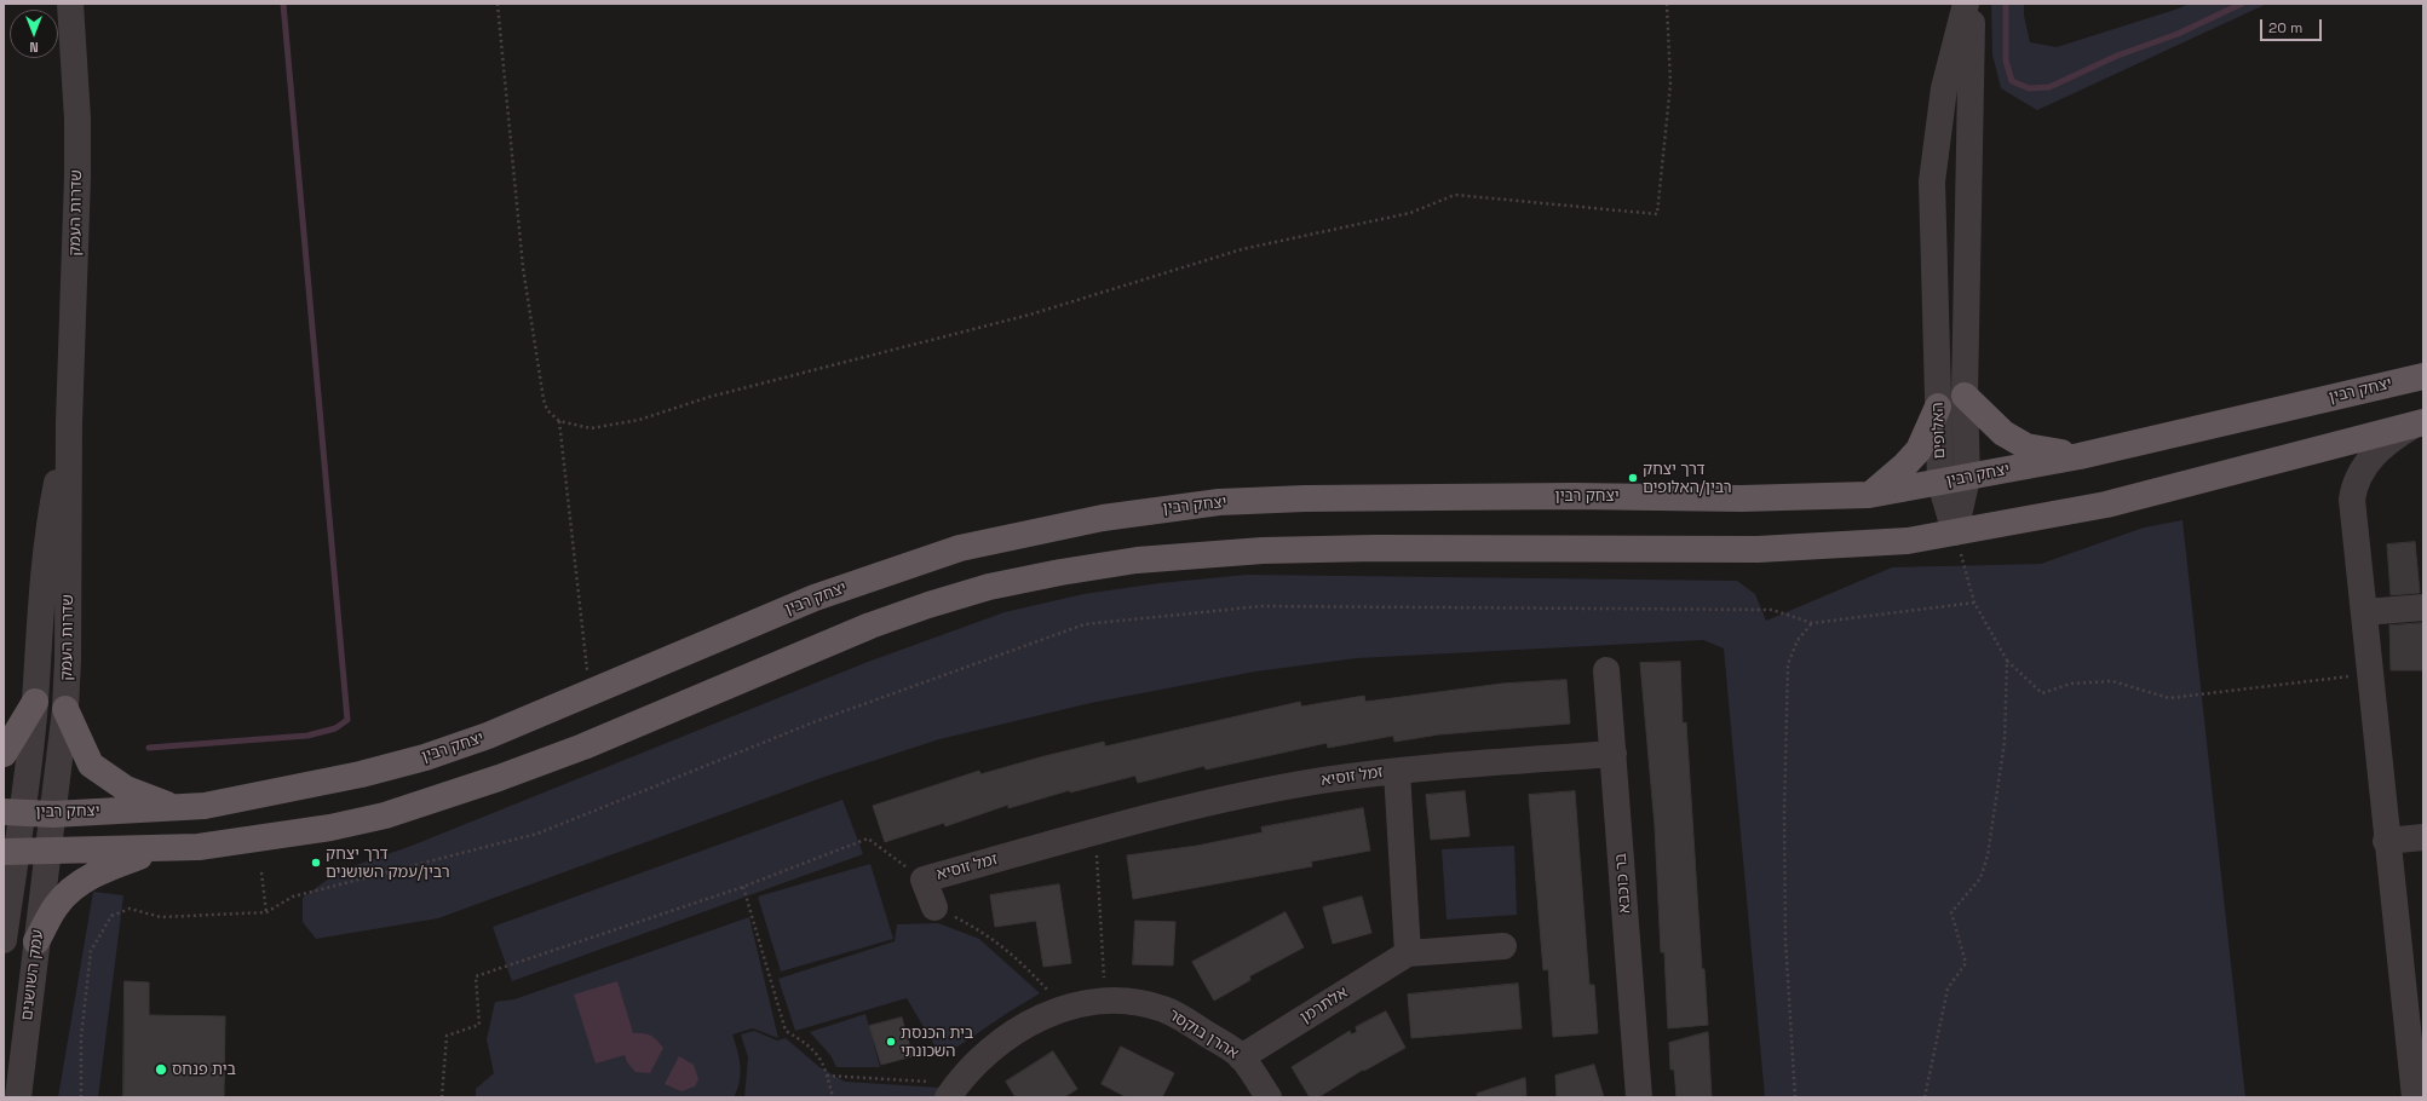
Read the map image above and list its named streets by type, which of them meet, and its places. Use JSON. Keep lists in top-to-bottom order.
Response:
{
  "streets": {
    "main road": ["יצחק רבין"],
    "street": [
      "שדרות העמק",
      "האלופים",
      "זמל זוסיא",
      "בר כוכבא",
      "עמק השושנים",
      "אלתרמן",
      "אהרן בוקסר"
    ]
  },
  "crossings": [
    ["שדרות העמק", "יצחק רבין"],
    ["שדרות העמק", "עמק השושנים"],
    ["יצחק רבין", "האלופים"],
    ["יצחק רבין", "עמק השושנים"],
    ["זמל זוסיא", "בר כוכבא"],
    ["אלתרמן", "אהרן בוקסר"]
  ],
  "places": [
    "דרך יצחק רבין/האלופים",
    "דרך יצחק רבין/עמק השושנים",
    "בית הכנסת השכונתי",
    "בית פנחס"
  ],
  "scale_bar": "20 m",
  "north": "bottom"
}
